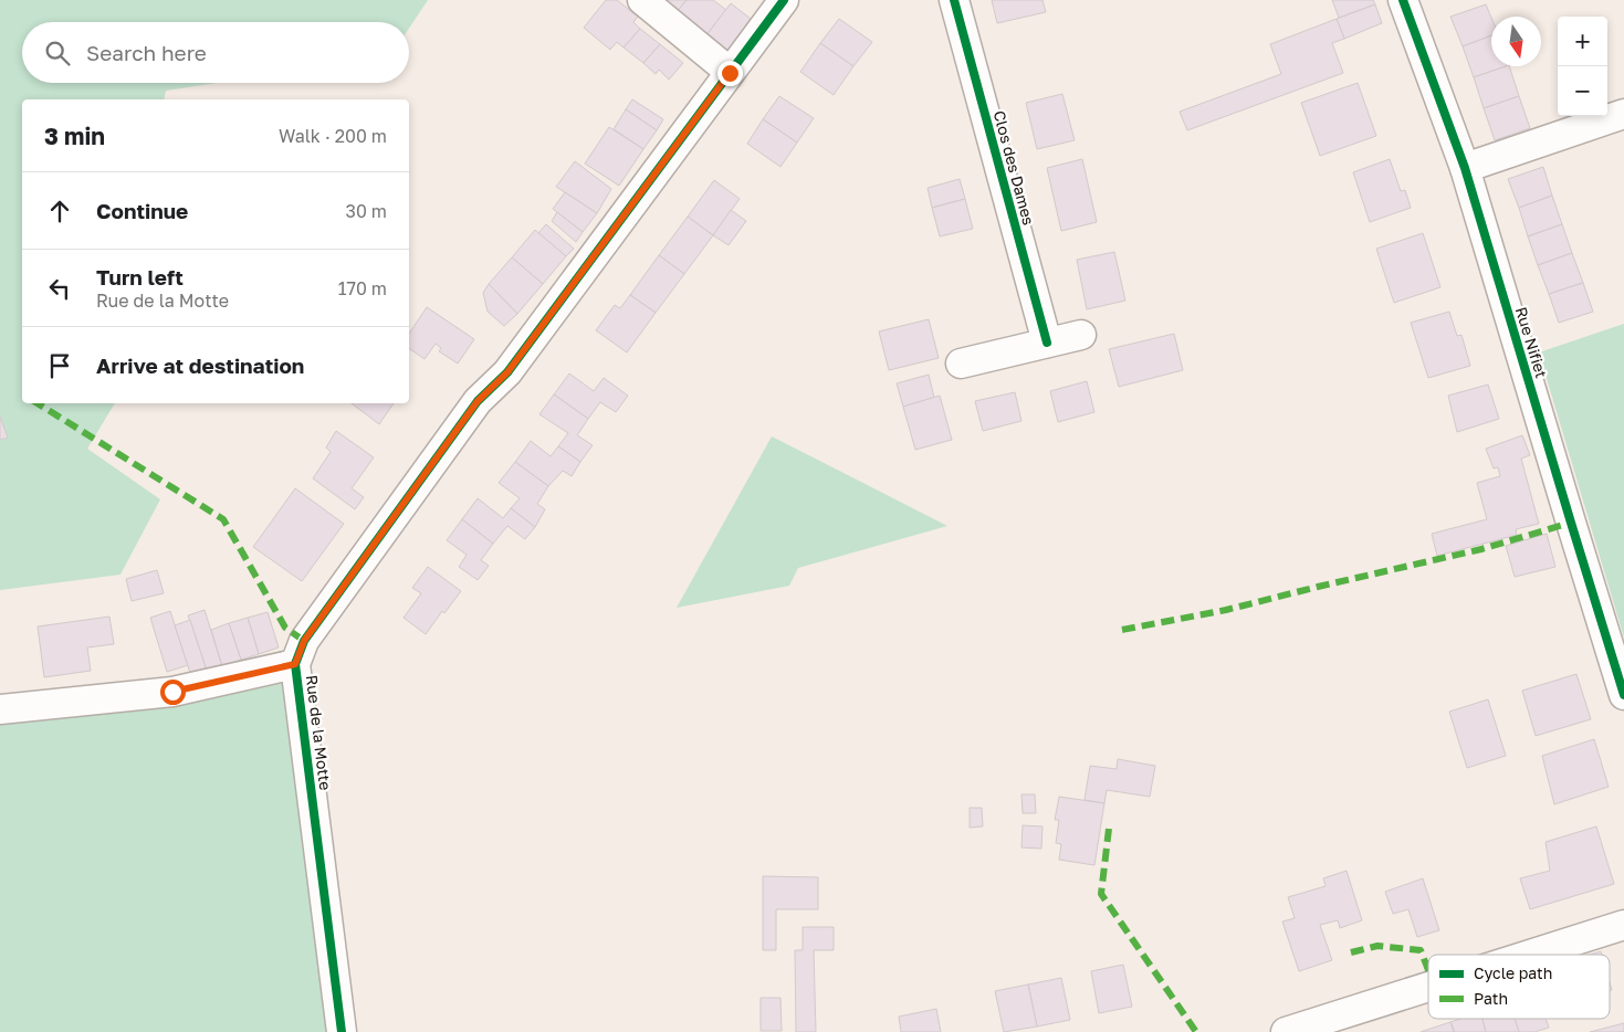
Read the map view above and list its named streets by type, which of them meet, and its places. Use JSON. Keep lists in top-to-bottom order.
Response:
{
  "streets": {
    "street": ["Clos des Dames", "Rue Nifiet", "Rue de la Motte"]
  },
  "legend": ["Cycle path", "Path"],
  "north": "bottom",
  "page": {
    "map_buttons": ["+", "−"],
    "search": "Search here",
    "heading": ["3 min", "Walk · 200 m"],
    "list": [
      ["Continue", "30 m"],
      ["Turn left", "Rue de la Motte", "170 m"],
      "Arrive at destination"
    ]
  }
}
